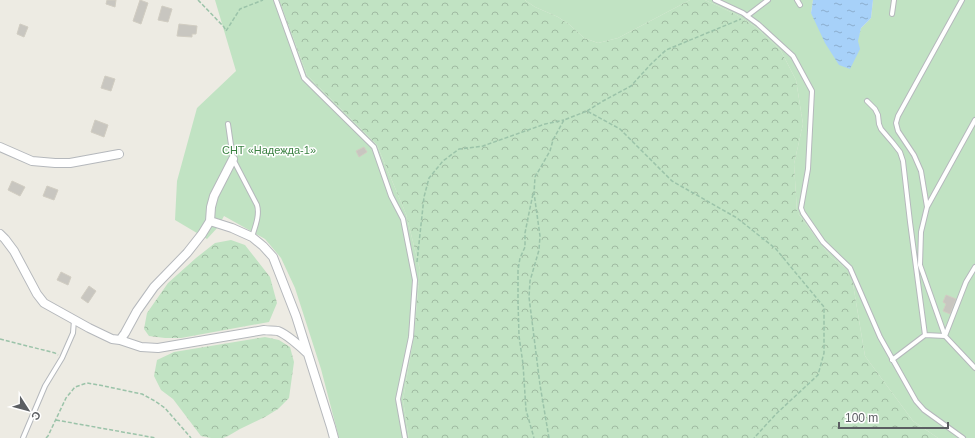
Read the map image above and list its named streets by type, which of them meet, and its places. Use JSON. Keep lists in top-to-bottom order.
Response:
{
  "parks": ["СНТ «Надежда-1»"],
  "scale_bar": "100 m",
  "north": "bottom right"
}
